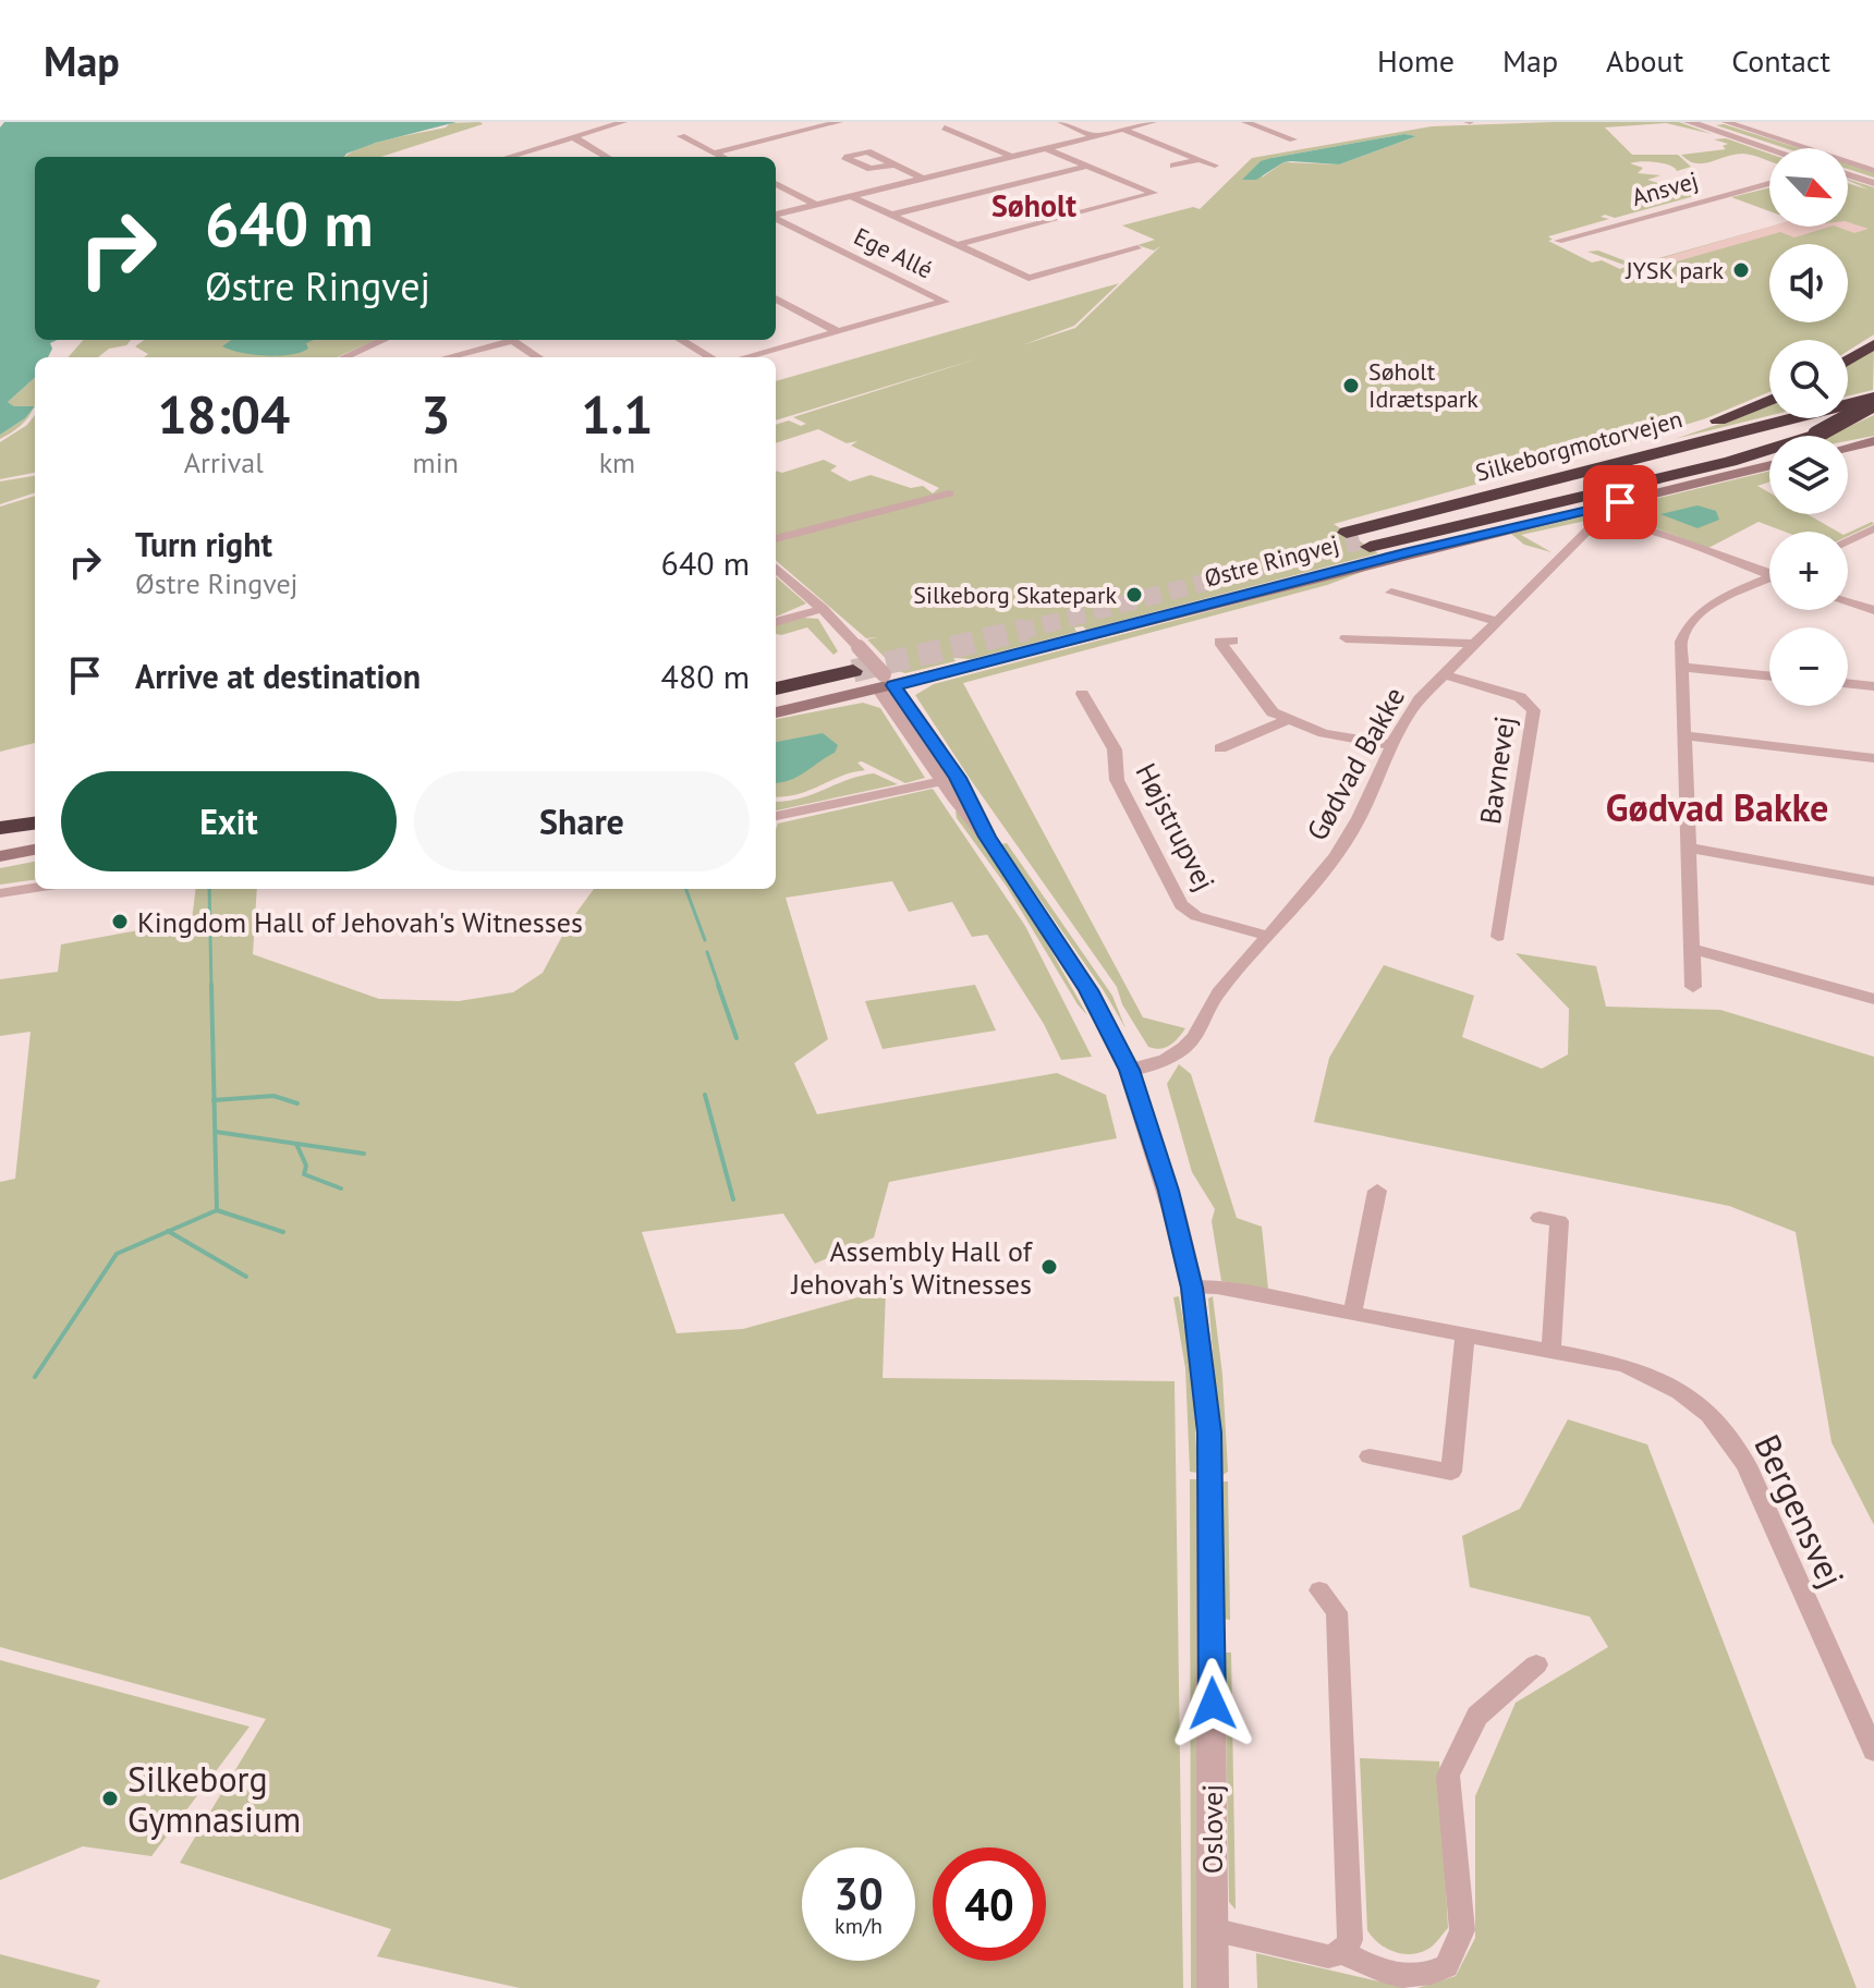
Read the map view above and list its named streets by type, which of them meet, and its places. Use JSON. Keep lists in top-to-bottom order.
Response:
{
  "streets": {
    "highway": ["Silkeborgmotorvejen"],
    "main road": ["Østre Ringvej"],
    "street": [
      "Ansvej",
      "Ege Allé",
      "Gødvad Bakke",
      "Bavnevej",
      "Højstrupvej",
      "Bergensvej",
      "Oslovej"
    ]
  },
  "crossings": [
    ["Østre Ringvej", "Oslovej"],
    ["Gødvad Bakke", "Bavnevej"],
    ["Gødvad Bakke", "Højstrupvej"],
    ["Gødvad Bakke", "Oslovej"],
    ["Bergensvej", "Oslovej"]
  ],
  "districts": ["Søholt", "Gødvad Bakke"],
  "places": [
    "JYSK park",
    "Søholt Idrætspark",
    "Silkeborg Skatepark",
    "Kingdom Hall of Jehovah's Witnesses",
    "Assembly Hall of Jehovah's Witnesses",
    "Silkeborg Gymnasium"
  ],
  "north": "bottom right",
  "page": {
    "header": "Map",
    "nav": [
      "Home",
      "Map",
      "About",
      "Contact"
    ],
    "map_buttons": ["+", "−"],
    "turn": ["640 m", "Østre Ringvej"],
    "eta": [
      "18:04",
      "Arrival",
      "3",
      "min",
      "1.1",
      "km"
    ],
    "list": [
      {
        "name": "Turn right",
        "note": "Østre Ringvej",
        "value": "640 m"
      },
      {
        "name": "Arrive at destination",
        "value": "480 m"
      }
    ],
    "buttons": ["Exit", "Share"],
    "speed": "30 km/h",
    "limit": "40"
  }
}
